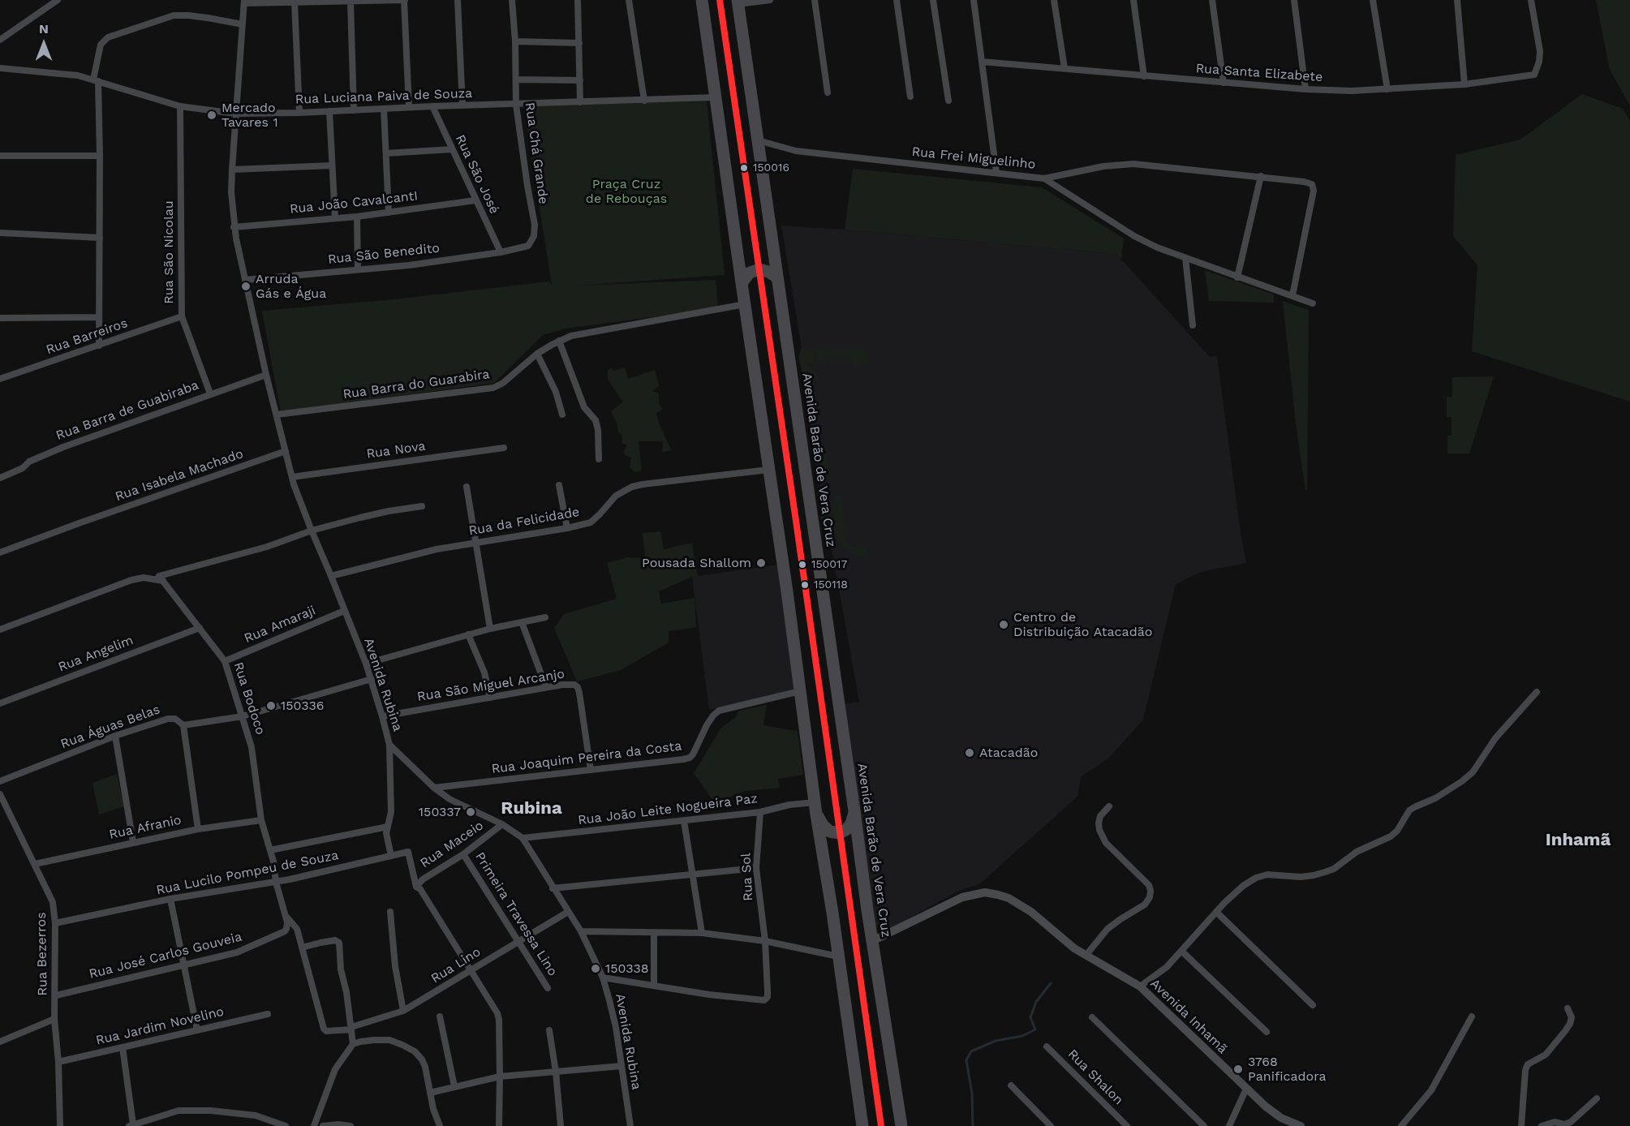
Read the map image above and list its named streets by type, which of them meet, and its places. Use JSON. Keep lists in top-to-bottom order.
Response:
{
  "streets": {
    "highway": ["Avenida Barão de Vera Cruz"],
    "street": [
      "Rua Santa Elizabete",
      "Rua Luciana Paiva de Souza",
      "Rua Chá Grande",
      "Rua Frei Miguelinho",
      "Rua São José",
      "Rua João CavalcantI",
      "Rua São Nicolau",
      "Rua São Benedito",
      "Rua Barreiros",
      "Rua Barra do Guarabira",
      "Rua Barra de Guabiraba",
      "Rua Nova",
      "Rua Isabela Machado",
      "Rua da Felicidade",
      "Rua Amaraji",
      "Rua Angelim",
      "Avenida Rubina",
      "Rua São Miguel Arcanjo",
      "Rua Bodoco",
      "Rua Águas Belas",
      "Rua Joaquim Pereira da Costa",
      "Rua João Leite Nogueira Paz",
      "Rua Afranio",
      "Rua Maceio",
      "Rua Lucilo Pompeu de Souza",
      "Rua Sol",
      "Primeira Travessa Lino",
      "Rua Bezerros",
      "Rua José Carlos Gouveia",
      "Rua Lino",
      "Avenida Inhamã",
      "Rua Jardim Novelino",
      "Rua Shalon"
    ]
  },
  "crossings": [
    ["Rua Luciana Paiva de Souza", "Rua Chá Grande"],
    ["Rua Luciana Paiva de Souza", "Rua São José"],
    ["Rua Luciana Paiva de Souza", "Rua São Nicolau"],
    ["Rua Luciana Paiva de Souza", "Avenida Rubina"],
    ["Rua Chá Grande", "Rua São Benedito"],
    ["Rua Frei Miguelinho", "Avenida Barão de Vera Cruz"],
    ["Rua São José", "Rua João CavalcantI"],
    ["Rua São José", "Rua São Benedito"],
    ["Rua João CavalcantI", "Avenida Rubina"],
    ["Rua São Nicolau", "Rua Barreiros"],
    ["Rua São Nicolau", "Rua Barra de Guabiraba"],
    ["Rua São Benedito", "Avenida Rubina"],
    ["Rua Barra do Guarabira", "Avenida Rubina"],
    ["Rua Barra de Guabiraba", "Avenida Rubina"],
    ["Rua Nova", "Avenida Rubina"],
    ["Avenida Barão de Vera Cruz", "Avenida Inhamã"],
    ["Rua Isabela Machado", "Avenida Rubina"],
    ["Rua da Felicidade", "Avenida Rubina"],
    ["Rua Amaraji", "Avenida Rubina"],
    ["Rua Amaraji", "Rua Bodoco"],
    ["Rua Angelim", "Rua Bodoco"],
    ["Avenida Rubina", "Rua São Miguel Arcanjo"],
    ["Avenida Rubina", "Rua Águas Belas"],
    ["Avenida Rubina", "Rua Joaquim Pereira da Costa"],
    ["Avenida Rubina", "Rua João Leite Nogueira Paz"],
    ["Avenida Rubina", "Rua Maceio"],
    ["Avenida Rubina", "Rua Lino"],
    ["Rua São Miguel Arcanjo", "Rua Joaquim Pereira da Costa"],
    ["Rua Bodoco", "Rua Águas Belas"],
    ["Rua Bodoco", "Rua Afranio"],
    ["Rua Bodoco", "Rua Lucilo Pompeu de Souza"],
    ["Rua João Leite Nogueira Paz", "Rua Sol"],
    ["Rua Afranio", "Rua Bezerros"],
    ["Rua Maceio", "Rua Lucilo Pompeu de Souza"],
    ["Rua Maceio", "Primeira Travessa Lino"],
    ["Rua Lucilo Pompeu de Souza", "Rua Bezerros"],
    ["Primeira Travessa Lino", "Rua Lino"],
    ["Rua Bezerros", "Rua José Carlos Gouveia"],
    ["Rua Bezerros", "Rua Jardim Novelino"]
  ],
  "districts": ["Rubina", "Inhamã"],
  "parks": ["Praça Cruz de Rebouças"],
  "places": [
    "Mercado Tavares 1",
    "150016",
    "Arruda Gás e Água",
    "Pousada Shallom",
    "150017",
    "150118",
    "Centro de Distribuição Atacadão",
    "150336",
    "Atacadão",
    "150337",
    "150338",
    "3768 Panificadora"
  ],
  "north": "top"
}
